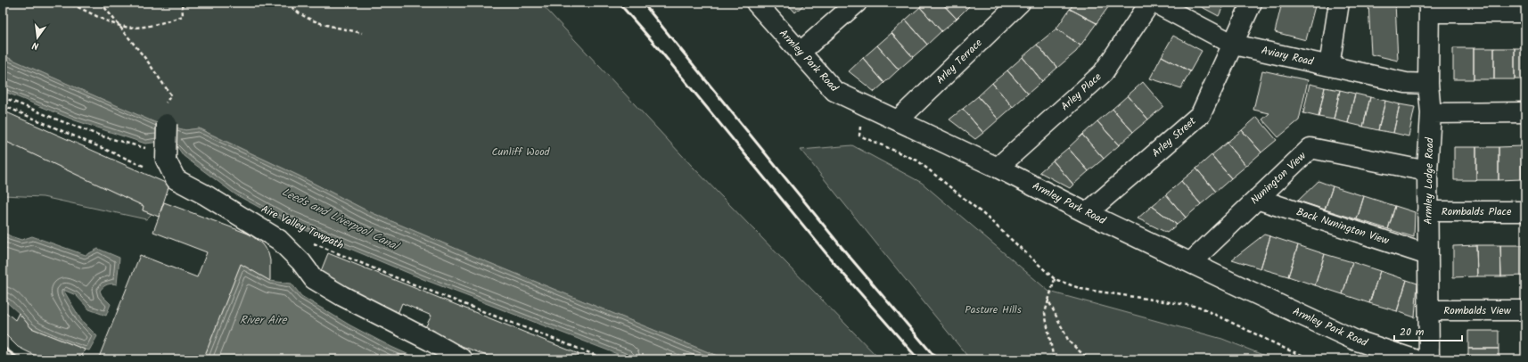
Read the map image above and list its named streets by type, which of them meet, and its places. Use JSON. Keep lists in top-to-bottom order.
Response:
{
  "streets": {
    "street": [
      "Aviary Road",
      "Armley Park Road",
      "Arley Terrace",
      "Arley Place",
      "Arley Street",
      "Nunington View",
      "Armley Lodge Road",
      "Rombalds Place",
      "Back Nunington View",
      "Rombalds View"
    ],
    "path": ["Aire Valley Towpath"]
  },
  "crossings": [
    ["Aviary Road", "Arley Street"],
    ["Aviary Road", "Armley Lodge Road"],
    ["Armley Park Road", "Arley Terrace"],
    ["Armley Park Road", "Arley Place"],
    ["Armley Park Road", "Arley Street"],
    ["Armley Park Road", "Nunington View"],
    ["Nunington View", "Armley Lodge Road"],
    ["Nunington View", "Back Nunington View"],
    ["Armley Lodge Road", "Rombalds Place"],
    ["Armley Lodge Road", "Back Nunington View"],
    ["Armley Lodge Road", "Rombalds View"]
  ],
  "water": ["Leeds and Liverpool Canal", "River Aire"],
  "parks": ["Cunliff Wood", "Pasture Hills"],
  "scale_bar": "20 m",
  "north": "bottom"
}
